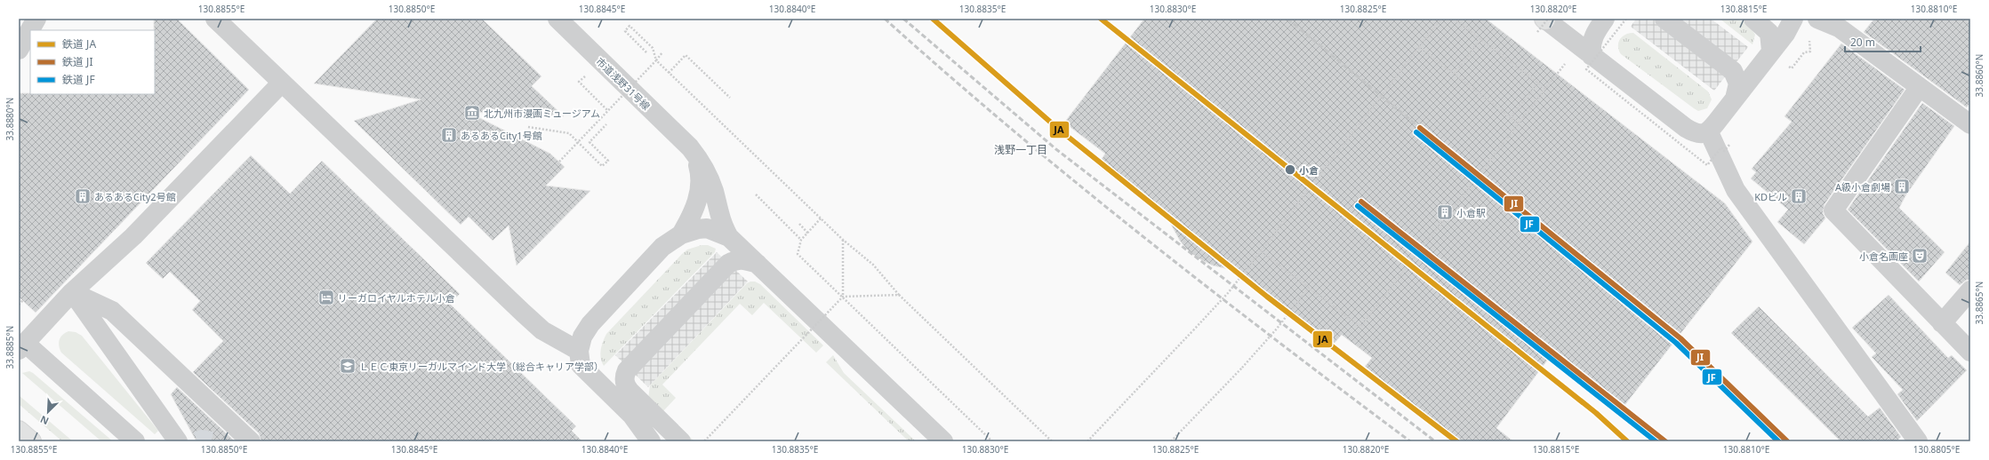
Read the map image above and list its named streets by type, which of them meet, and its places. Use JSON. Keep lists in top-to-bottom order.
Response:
{
  "streets": {
    "street": ["市道浅野31号線"]
  },
  "districts": ["浅野一丁目"],
  "places": {
    "museum": ["北九州市漫画ミュージアム"],
    "building": [
      "あるあるCity1号館",
      "A級小倉劇場",
      "あるあるCity2号館",
      "KDビル",
      "小倉駅"
    ],
    "other": ["小倉"],
    "theatre": ["小倉名画座"],
    "hotel": ["リーガロイヤルホテル小倉"],
    "school or university": ["ＬＥＣ東京リーガルマインド大学（総合キャリア学部）"]
  },
  "lines": ["rail line JA", "rail line JI", "rail line JF"],
  "legend": ["鉄道 JA", "鉄道 JI", "鉄道 JF"],
  "scale_bar": "20 m",
  "north": "bottom left",
  "coordinates": [
    "130.8855°E",
    "130.8850°E",
    "130.8845°E",
    "130.8840°E",
    "130.8835°E",
    "130.8830°E",
    "130.8825°E",
    "130.8820°E",
    "130.8815°E",
    "130.8810°E",
    "33.8860°N",
    "33.8880°N",
    "33.8865°N",
    "33.8885°N",
    "130.8805°E"
  ]
}
